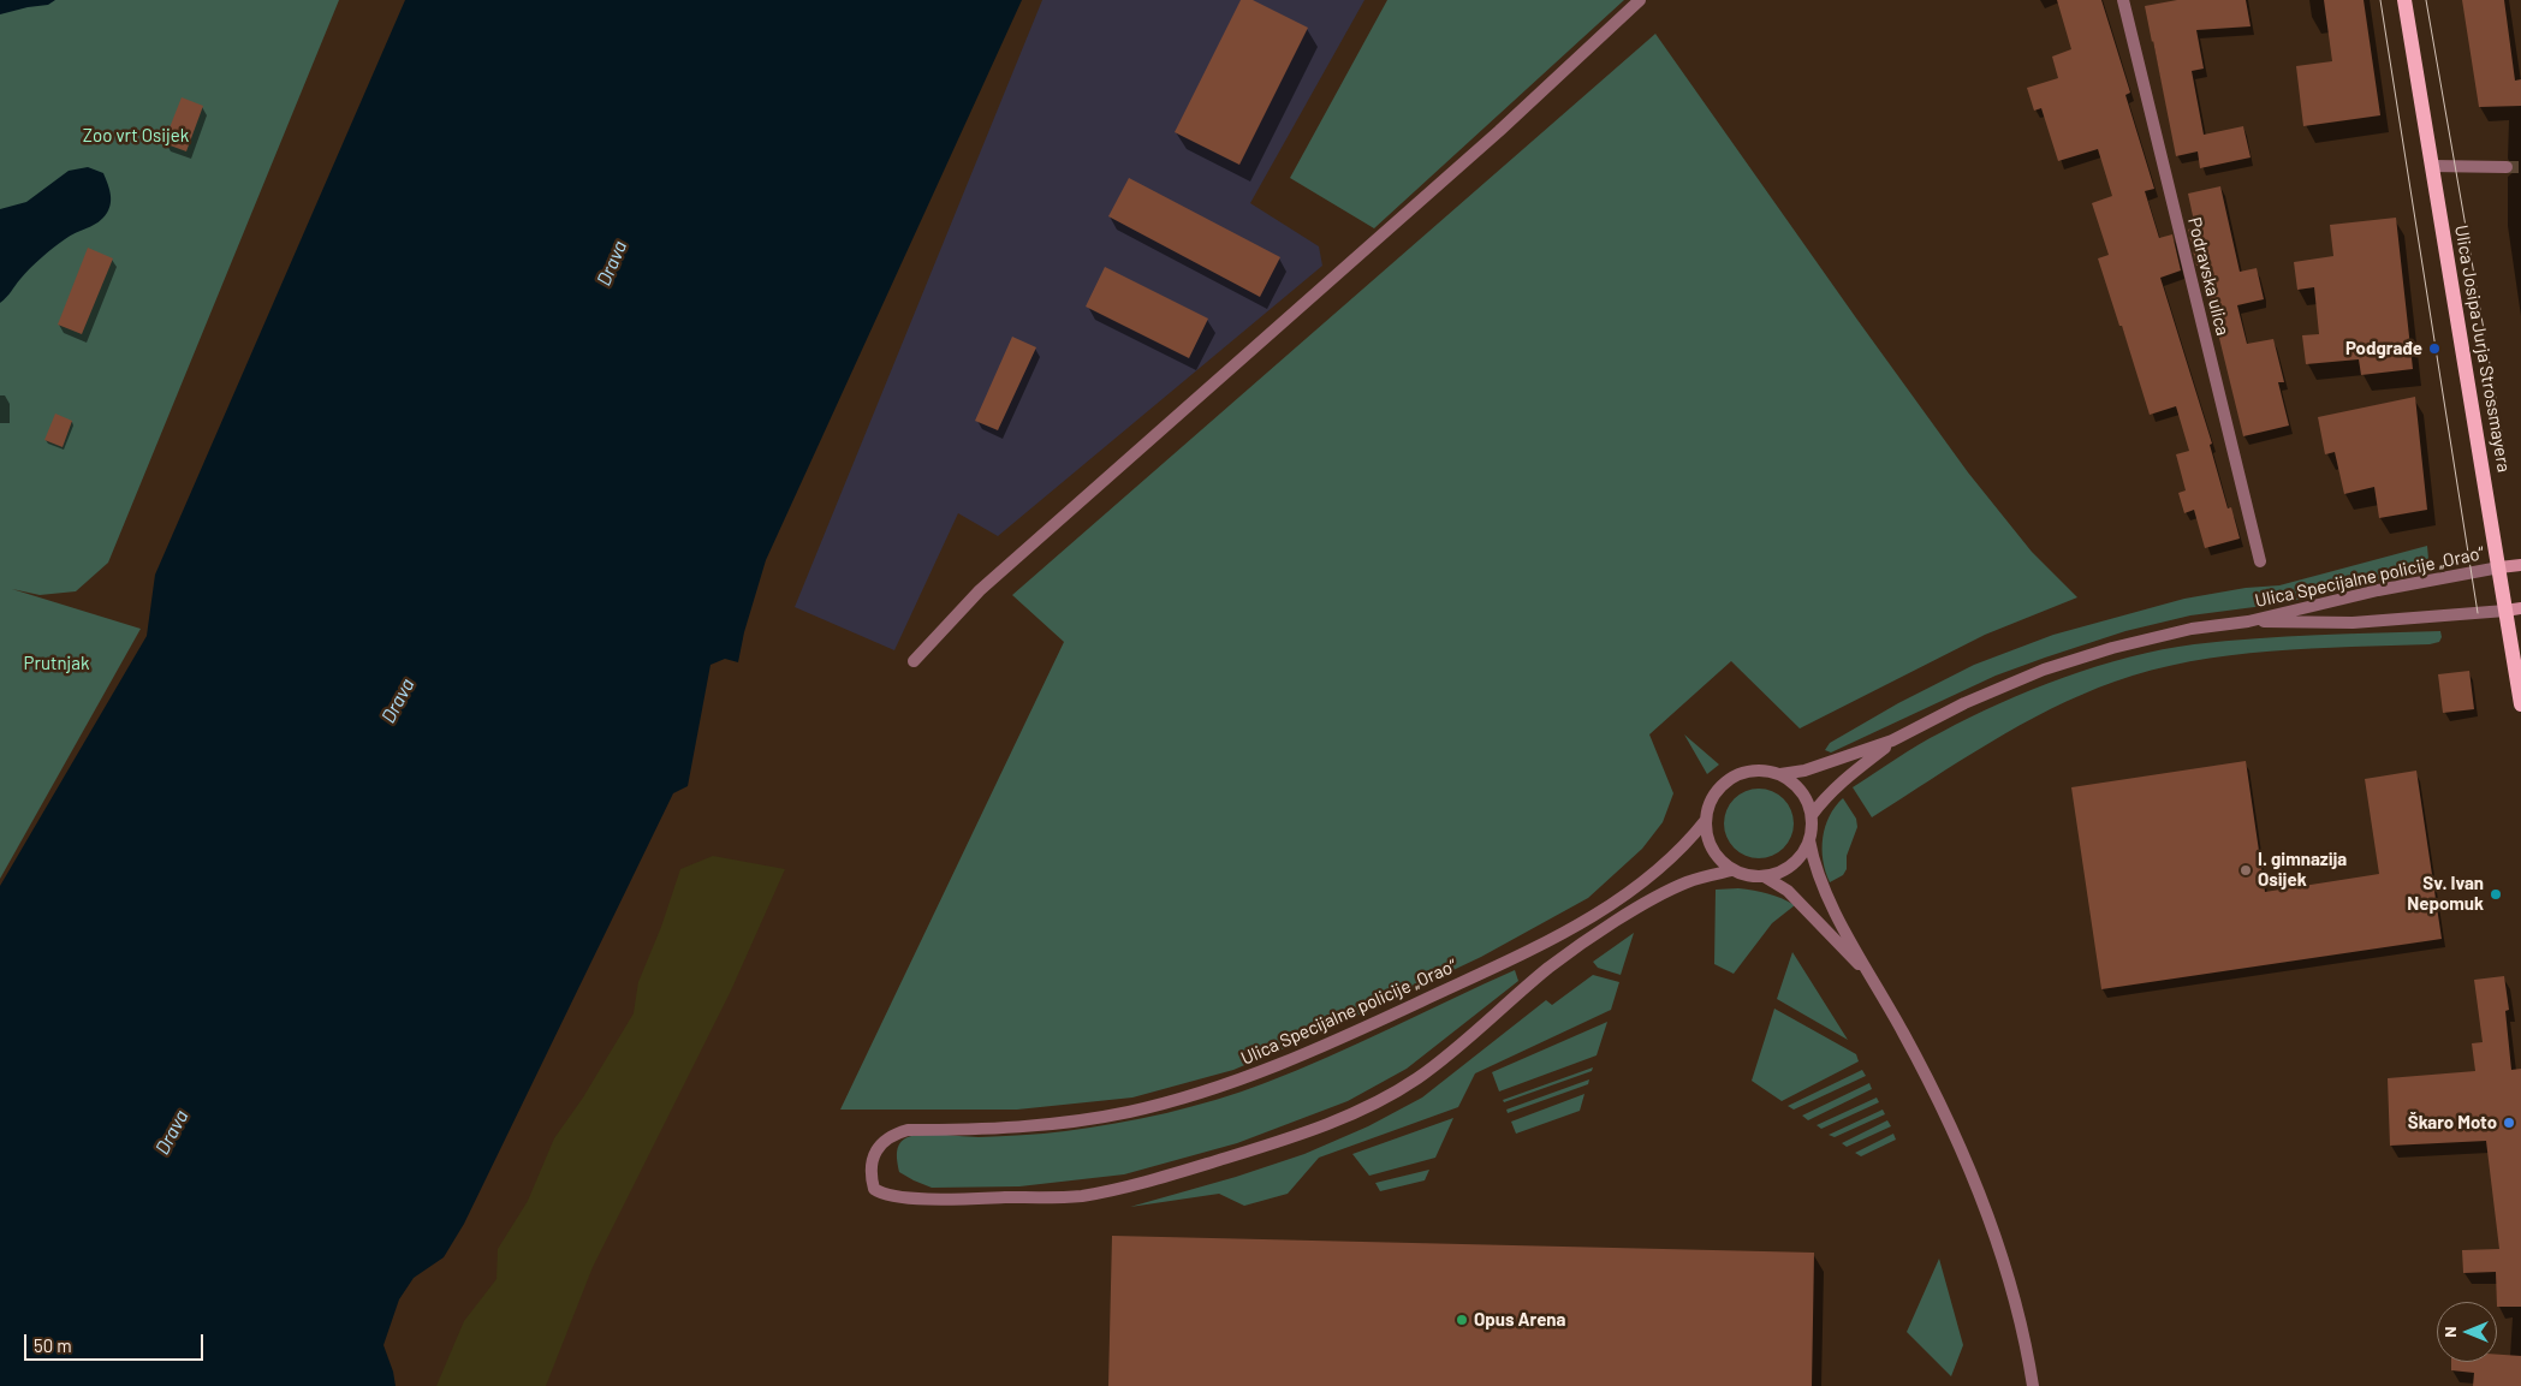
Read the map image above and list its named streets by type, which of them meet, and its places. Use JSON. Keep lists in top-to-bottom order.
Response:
{
  "streets": {
    "main road": ["Ulica Josipa Jurja Strossmayera"],
    "street": ["Podravska ulica", "Ulica Specijalne policije „Orao“"]
  },
  "crossings": [
    ["Ulica Josipa Jurja Strossmayera", "Ulica Specijalne policije „Orao“"]
  ],
  "water": ["Drava"],
  "parks": ["Zoo vrt Osijek", "Prutnjak"],
  "places": [
    "Podgrađe",
    "I. gimnazija Osijek",
    "Sv. Ivan Nepomuk",
    "Škaro Moto",
    "Opus Arena"
  ],
  "scale_bar": "50 m",
  "north": "left"
}
